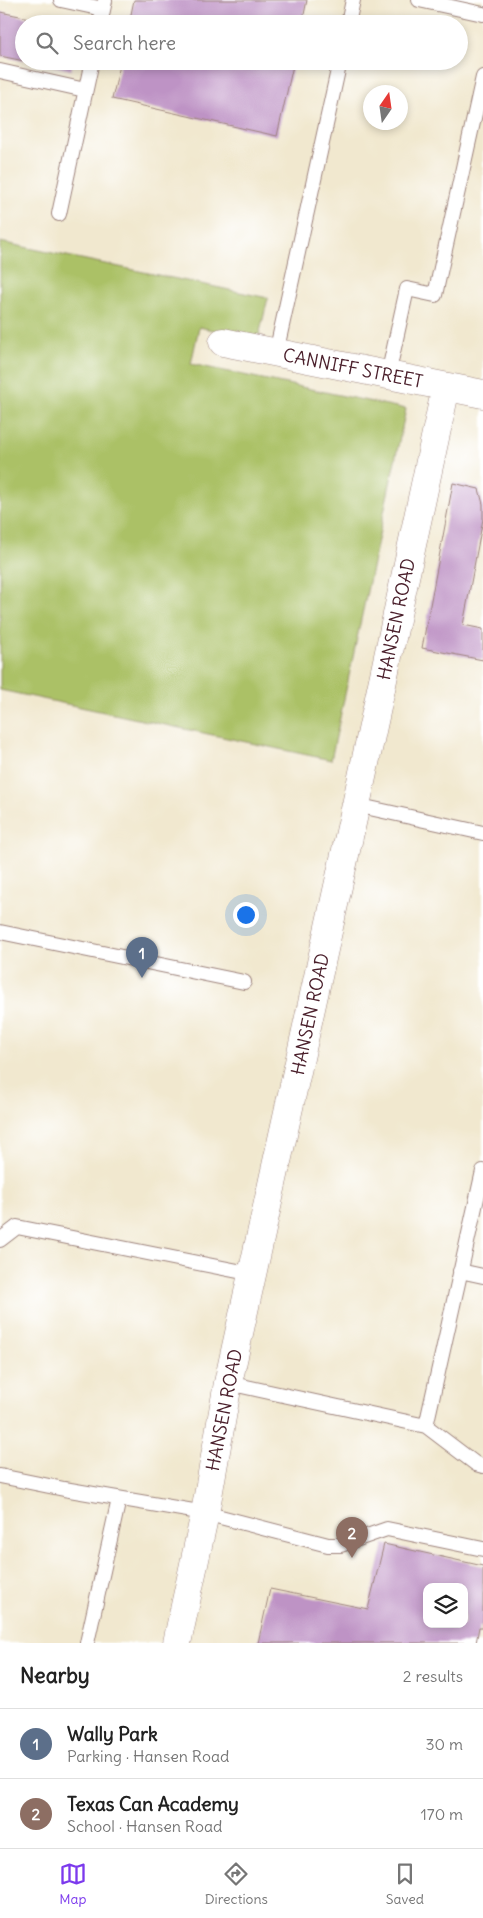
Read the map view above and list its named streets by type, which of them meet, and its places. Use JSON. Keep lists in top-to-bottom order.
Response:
{
  "streets": {
    "street": ["CANNIFF STREET", "HANSEN ROAD"]
  },
  "crossings": [
    ["CANNIFF STREET", "HANSEN ROAD"]
  ],
  "north": "top",
  "page": {
    "search": "Search here",
    "pins": ["1", "2"],
    "heading": ["Nearby", "2 results"],
    "list": [
      {
        "mark": "1",
        "name": "Wally Park",
        "note": "Parking · Hansen Road",
        "value": "30 m"
      },
      {
        "mark": "2",
        "name": "Texas Can Academy",
        "note": "School · Hansen Road",
        "value": "170 m"
      }
    ],
    "nav": ["Map", "Directions", "Saved"]
  }
}
